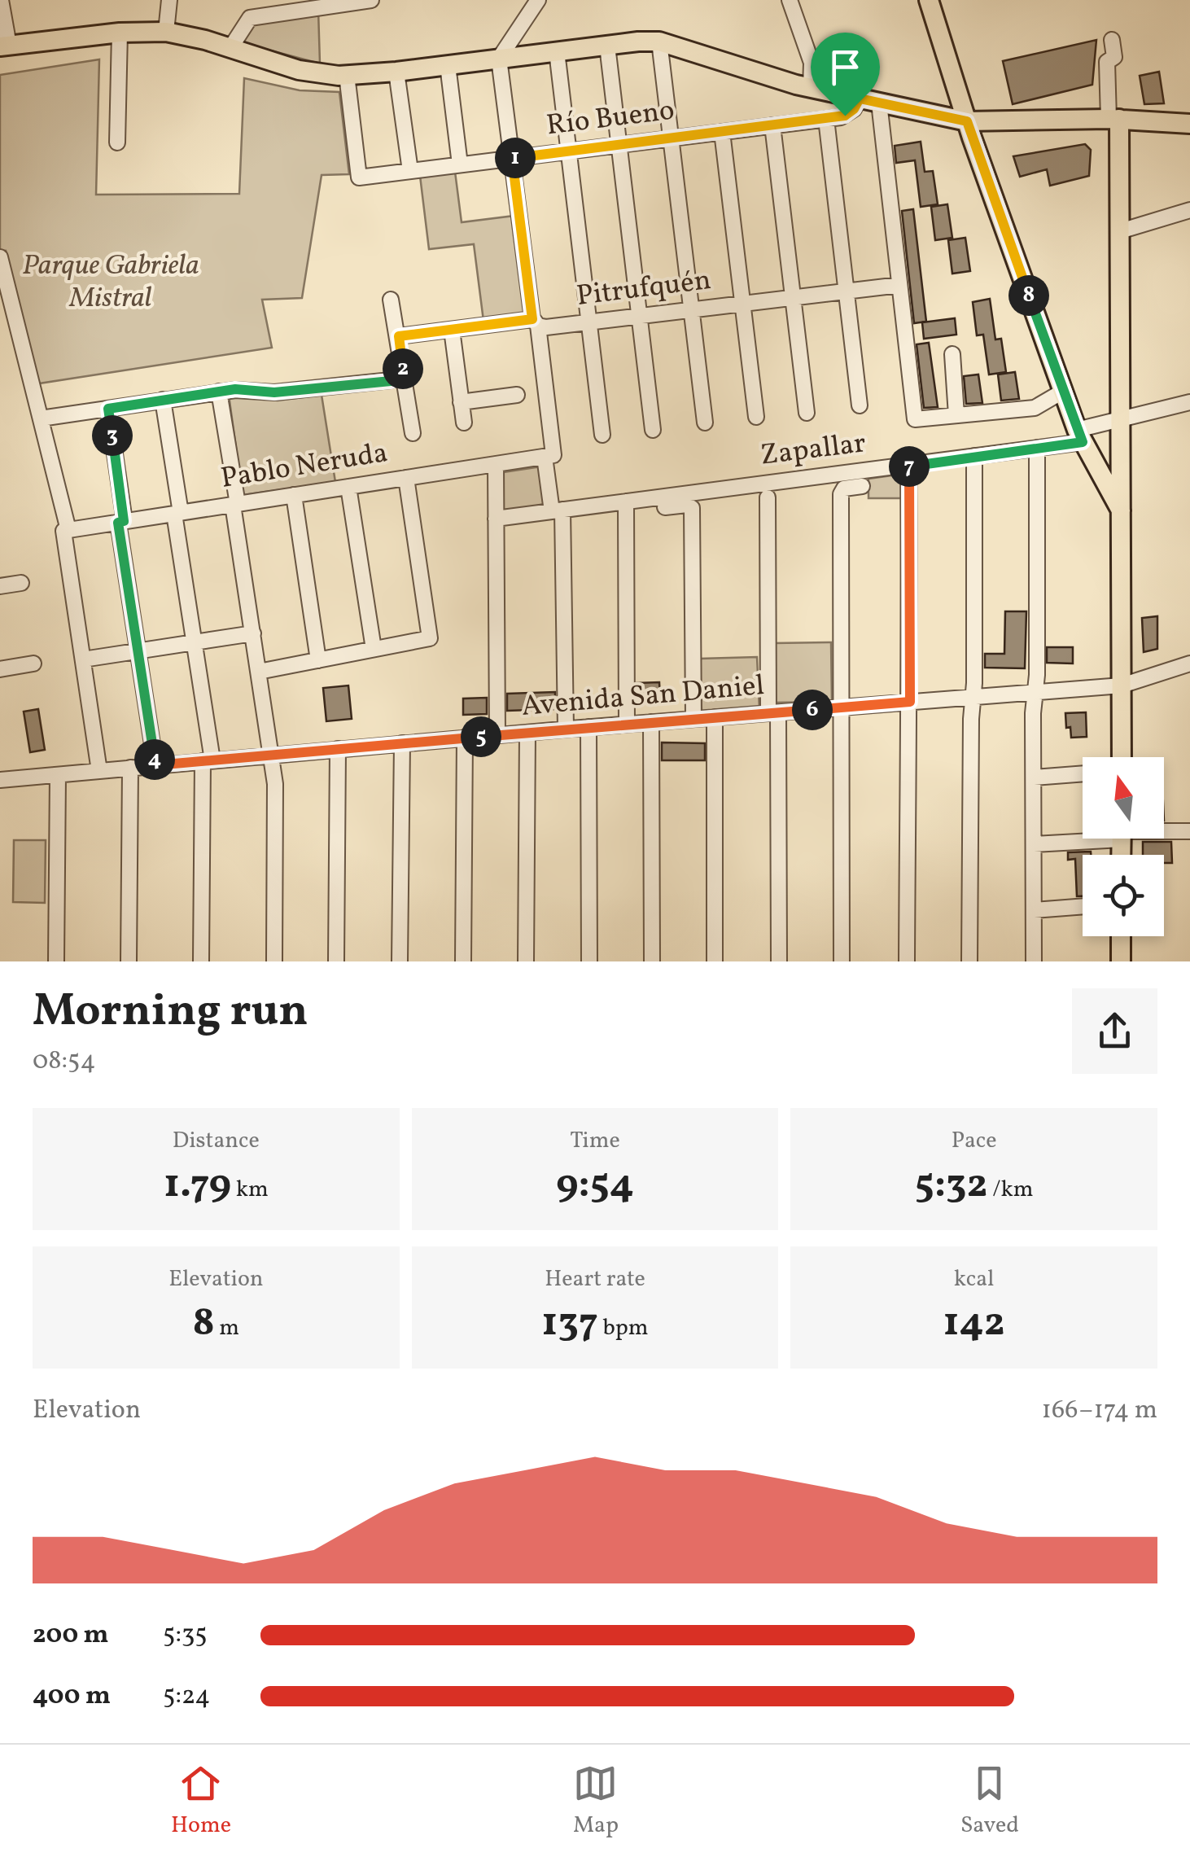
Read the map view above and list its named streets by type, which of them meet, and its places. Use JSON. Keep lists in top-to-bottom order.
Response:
{
  "streets": {
    "street": [
      "Río Bueno",
      "Pitrufquén",
      "Zapallar",
      "Pablo Neruda",
      "Avenida San Daniel"
    ]
  },
  "parks": ["Parque Gabriela Mistral"],
  "north": "top",
  "page": {
    "pins": [
      "1",
      "8",
      "2",
      "3",
      "7",
      "6",
      "5",
      "4"
    ],
    "heading": ["Morning run", "08:54"],
    "stats": [
      ["Distance", "1.79 km"],
      ["Time", "9:54"],
      ["Pace", "5:32 /km"],
      ["Elevation", "8 m"],
      ["Heart rate", "137 bpm"],
      ["kcal", "142"]
    ],
    "chart": ["Elevation", "166–174 m"],
    "list": [
      {
        "name": "200 m",
        "note": "5:35"
      },
      {
        "name": "400 m",
        "note": "5:24"
      }
    ],
    "tabs": ["Home", "Map", "Saved"]
  }
}
